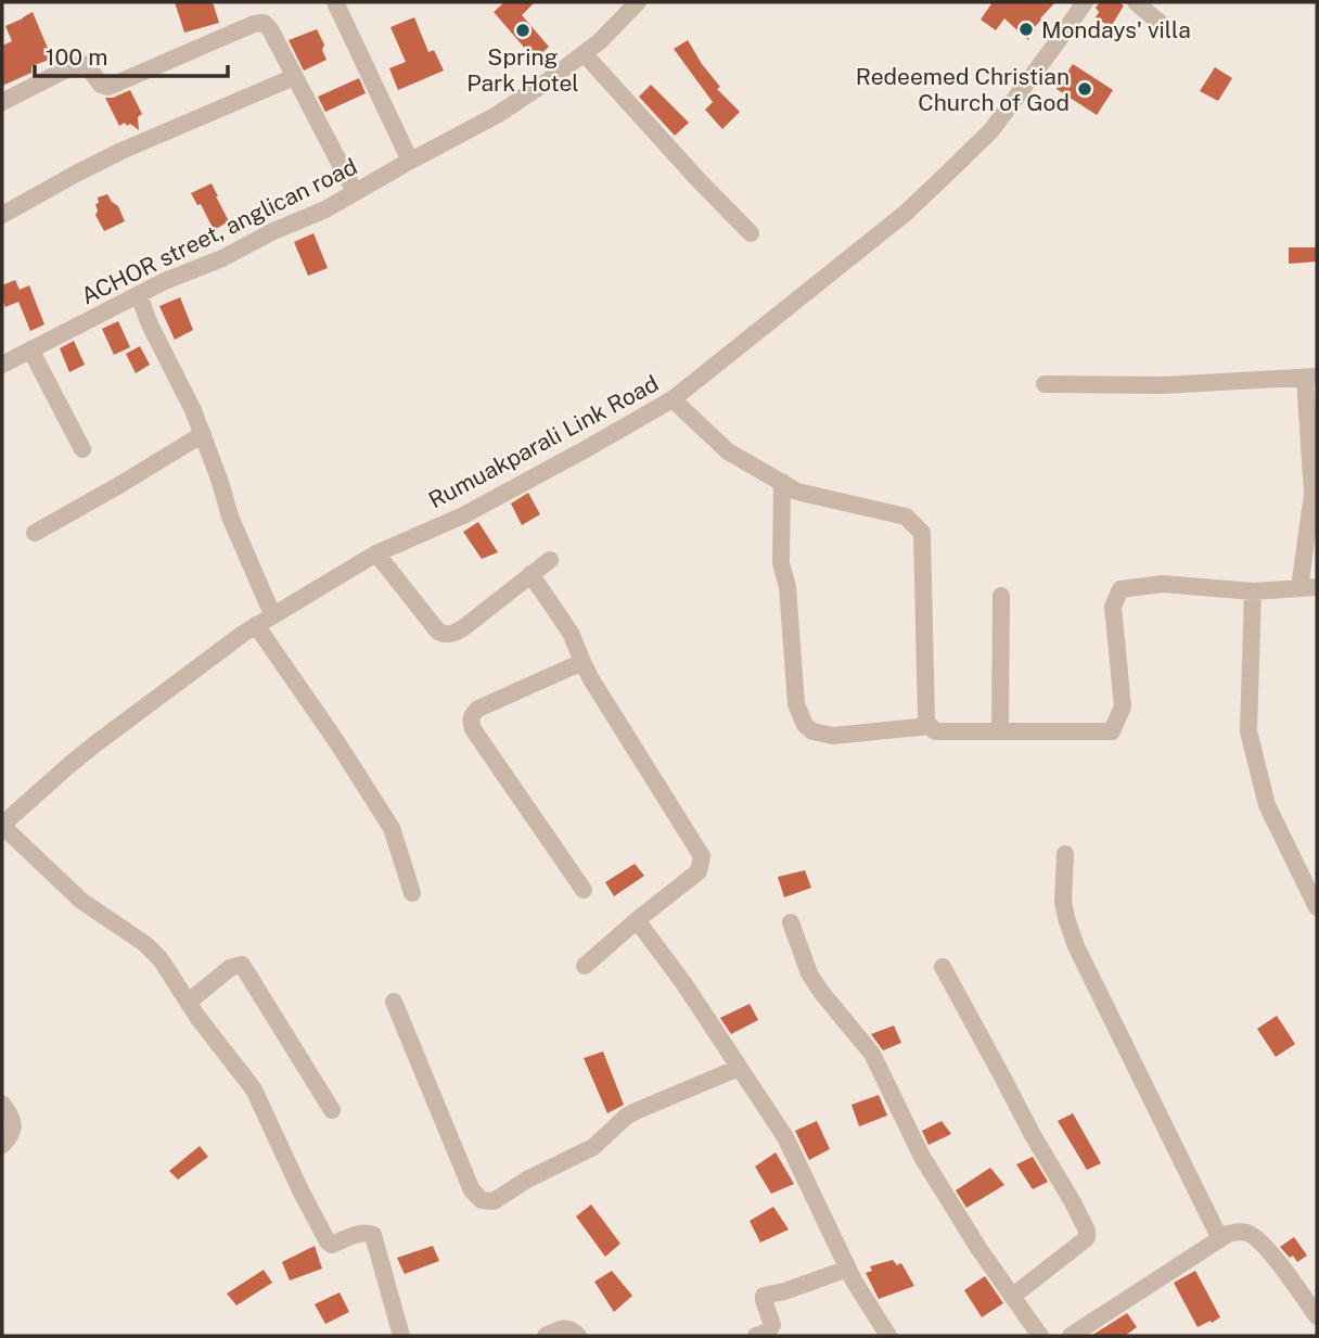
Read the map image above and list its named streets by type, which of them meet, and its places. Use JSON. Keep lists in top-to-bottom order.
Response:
{
  "streets": {
    "street": ["ACHOR street, anglican road", "Rumuakparali Link Road"]
  },
  "places": ["Mondays' villa", "Spring Park Hotel", "Redeemed Christian Church of God"],
  "scale_bar": "100 m"
}
